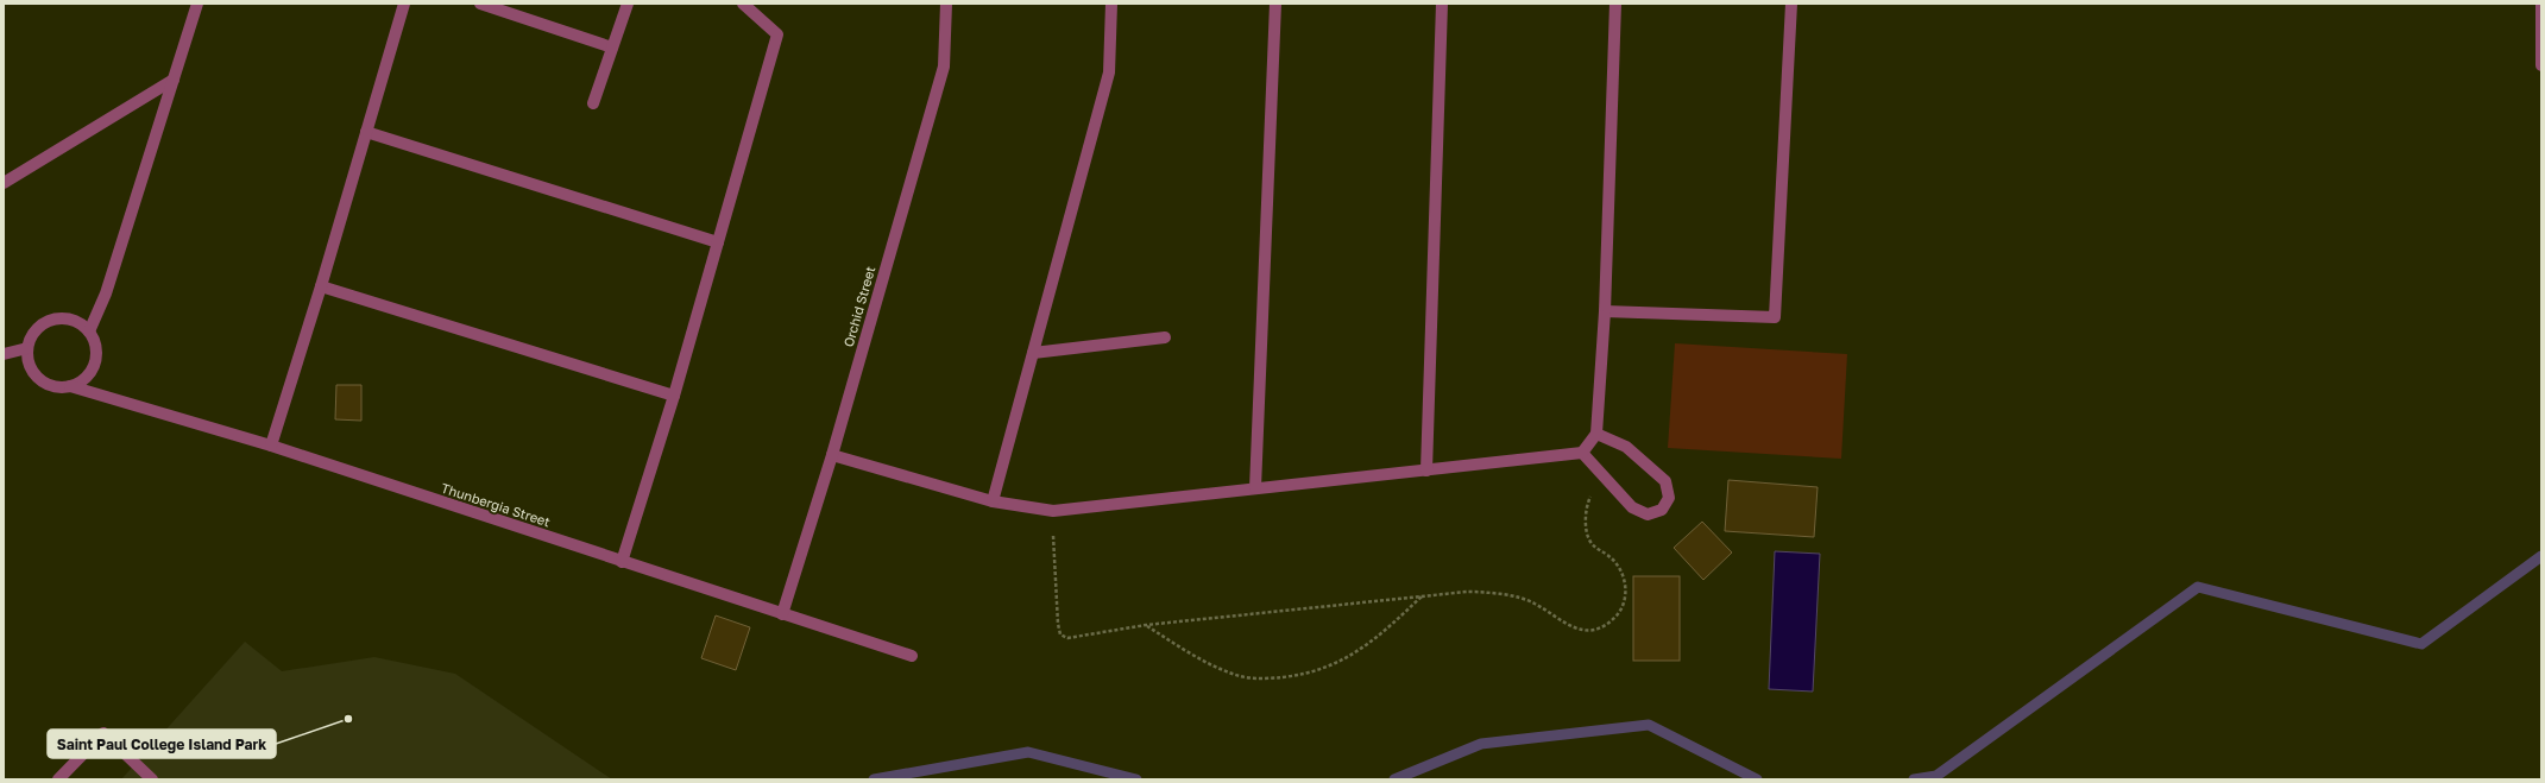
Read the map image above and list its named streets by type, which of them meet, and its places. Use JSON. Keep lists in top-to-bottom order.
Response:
{
  "streets": {
    "street": ["Orchid Street", "Thunbergia Street"]
  },
  "crossings": [
    ["Orchid Street", "Thunbergia Street"]
  ],
  "places": ["Saint Paul College Island Park"]
}
